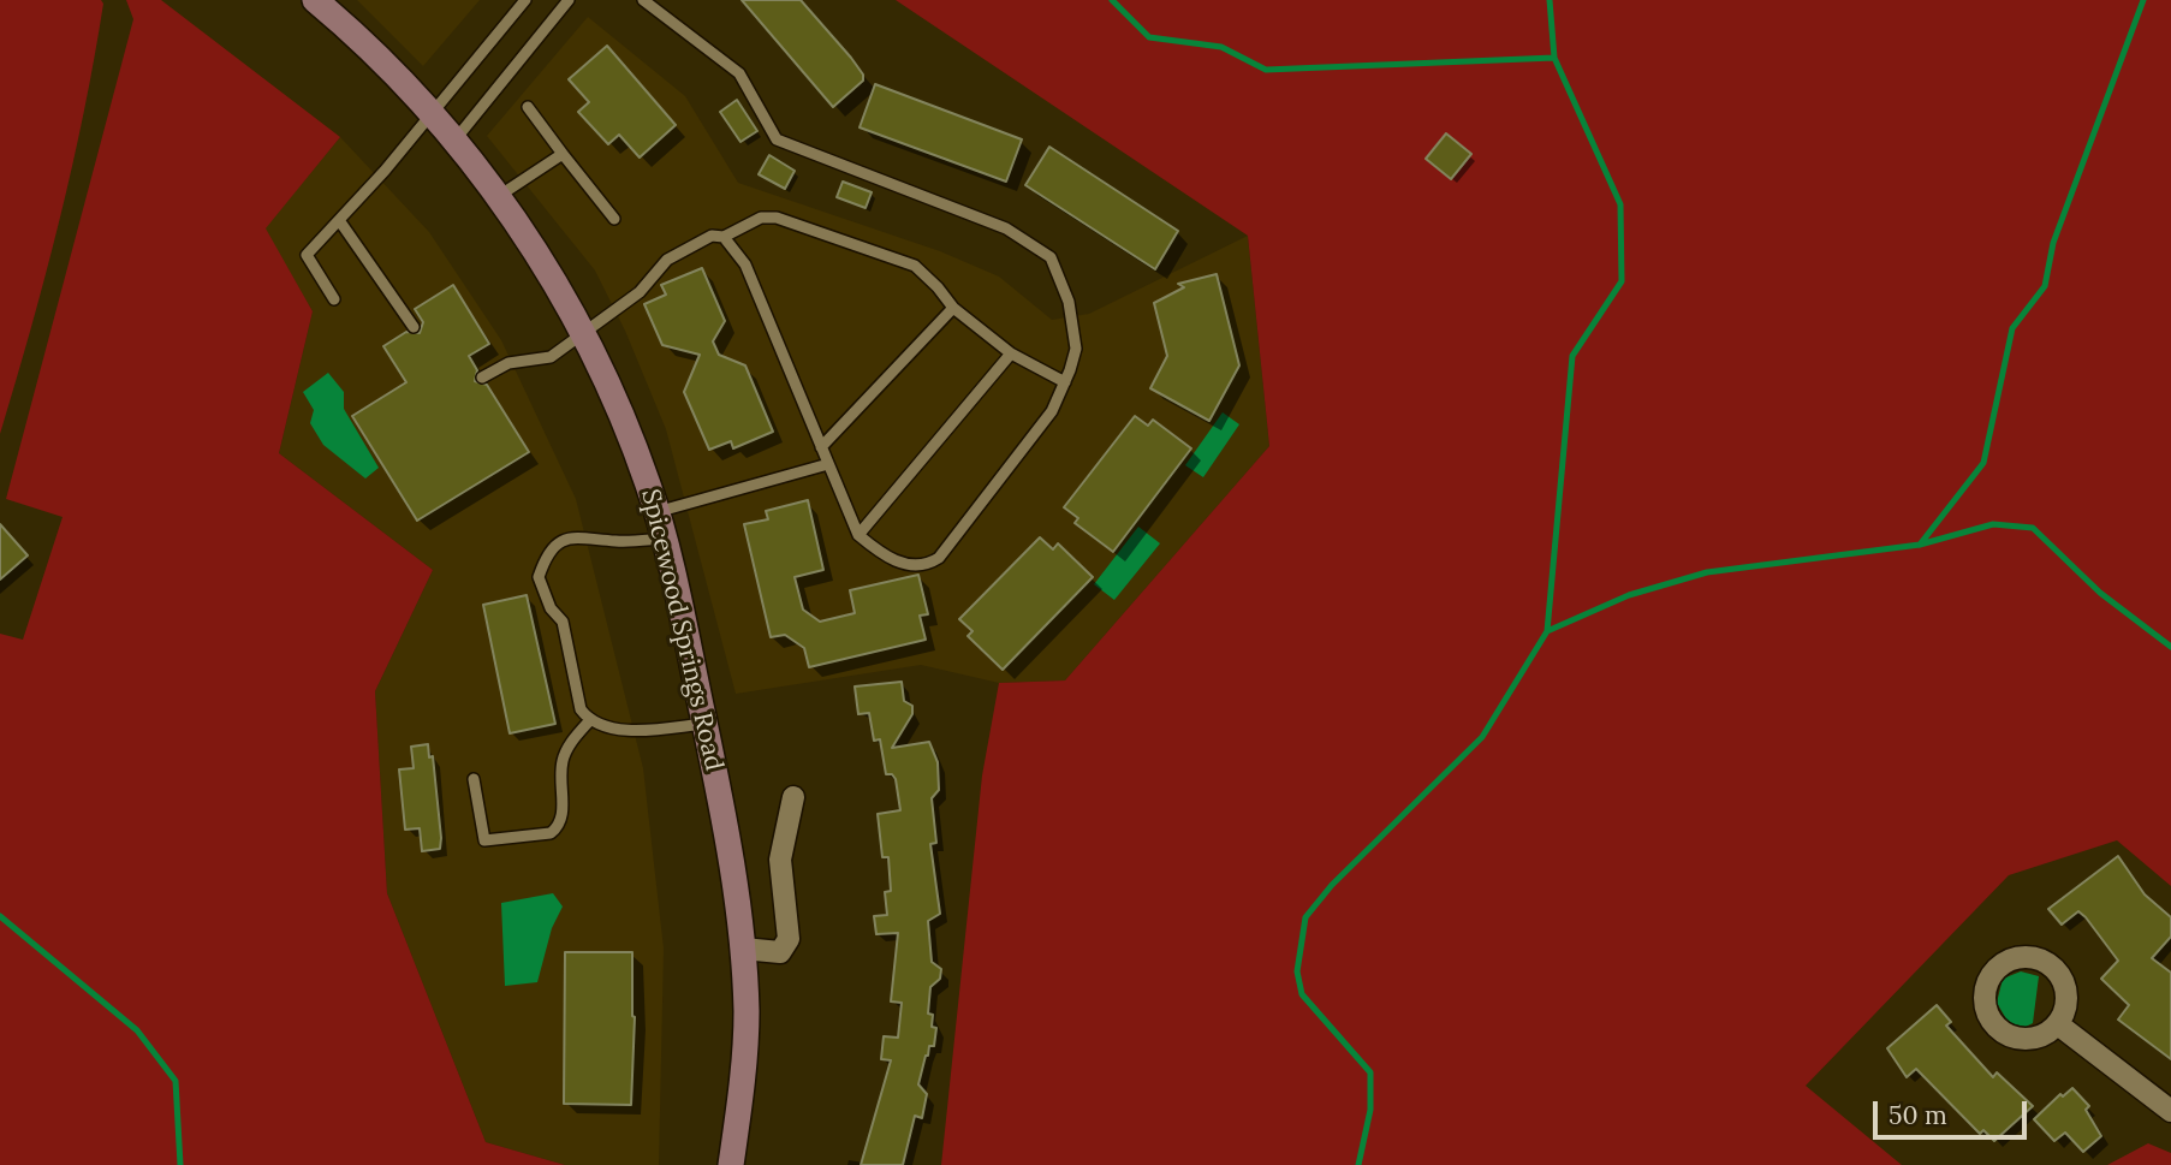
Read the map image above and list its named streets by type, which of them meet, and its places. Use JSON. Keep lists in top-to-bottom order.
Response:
{
  "streets": {
    "main road": ["Spicewood Springs Road"]
  },
  "scale_bar": "50 m"
}
